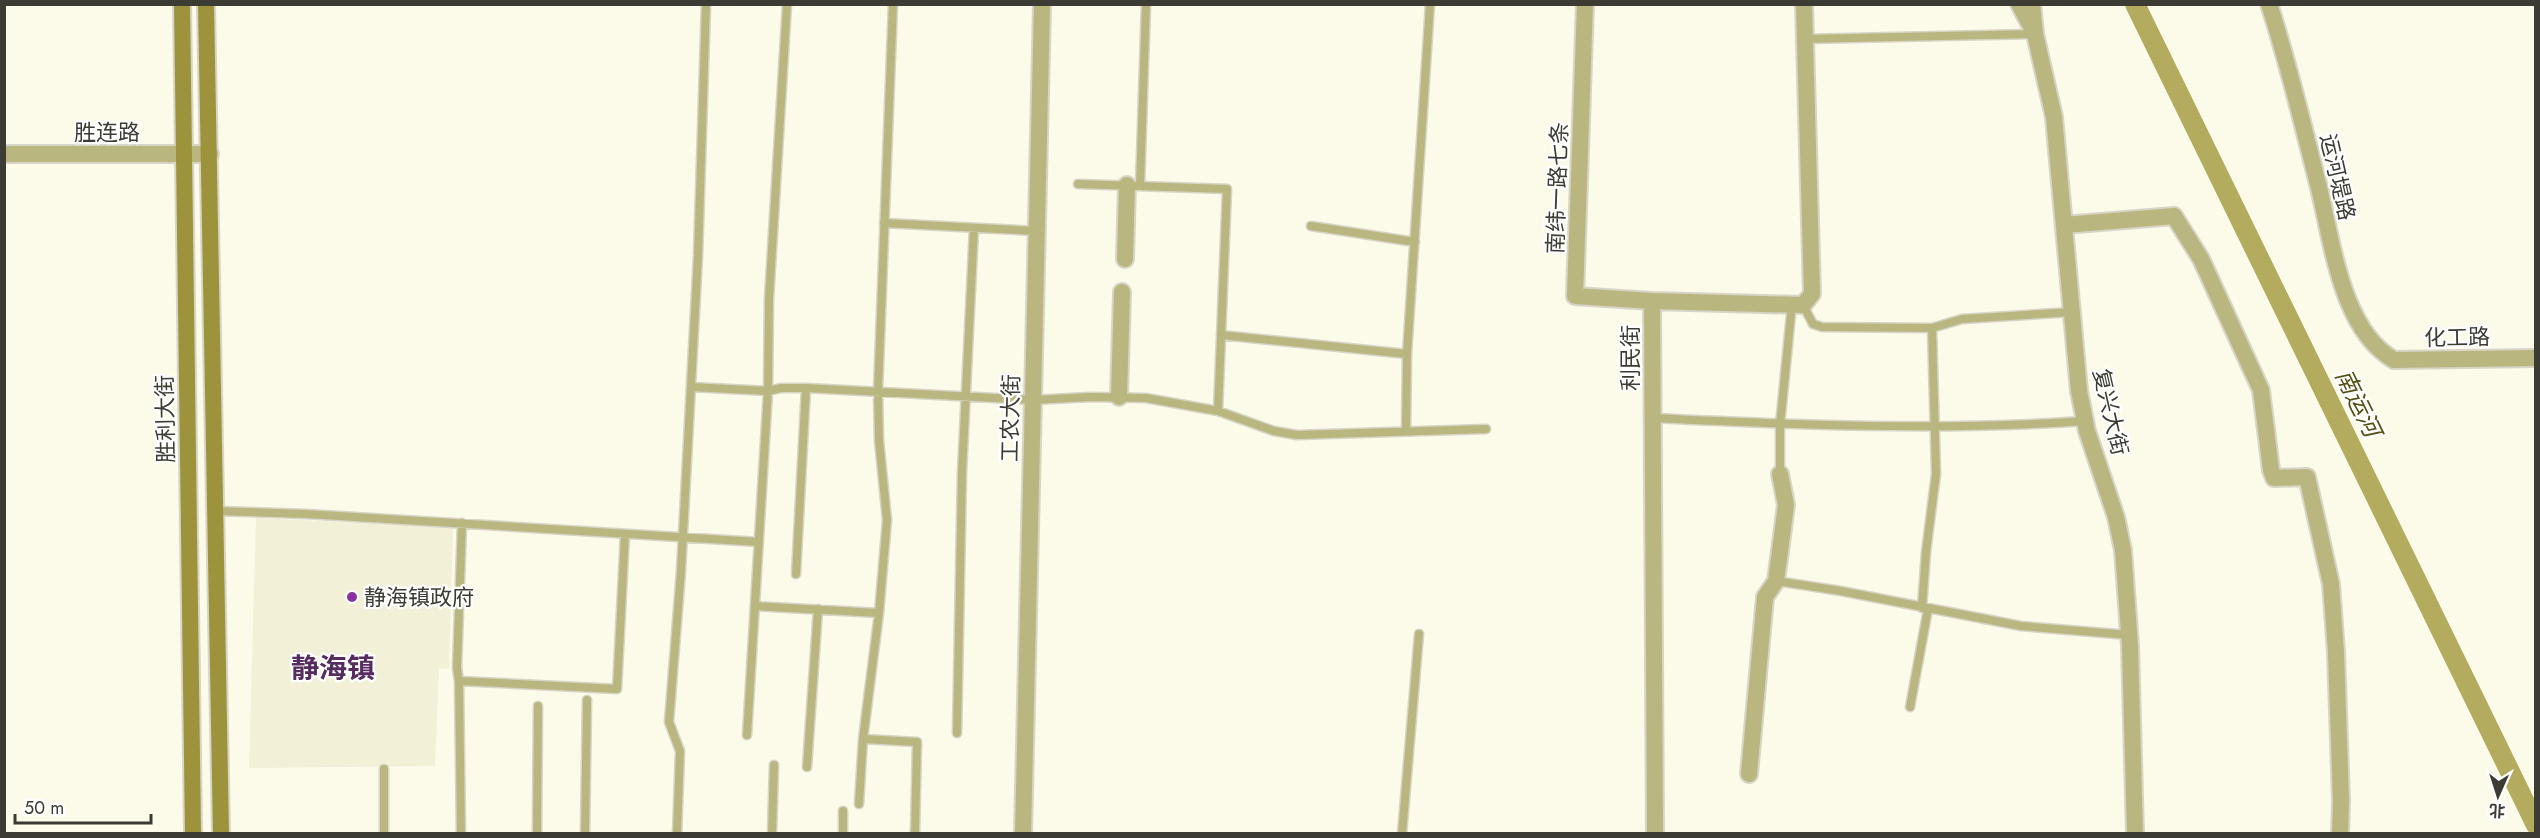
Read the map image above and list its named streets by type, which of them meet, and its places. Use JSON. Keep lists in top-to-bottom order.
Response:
{
  "streets": {
    "main road": ["胜利大街"],
    "street": [
      "胜连路",
      "运河堤路",
      "南纬一路七条",
      "化工路",
      "利民街",
      "复兴大街",
      "工农大街"
    ]
  },
  "crossings": [
    ["胜连路", "胜利大街"],
    ["运河堤路", "化工路"],
    ["南纬一路七条", "利民街"]
  ],
  "districts": ["静海镇"],
  "water": ["南运河"],
  "places": ["静海镇政府"],
  "scale_bar": "50 m",
  "north": "bottom"
}
